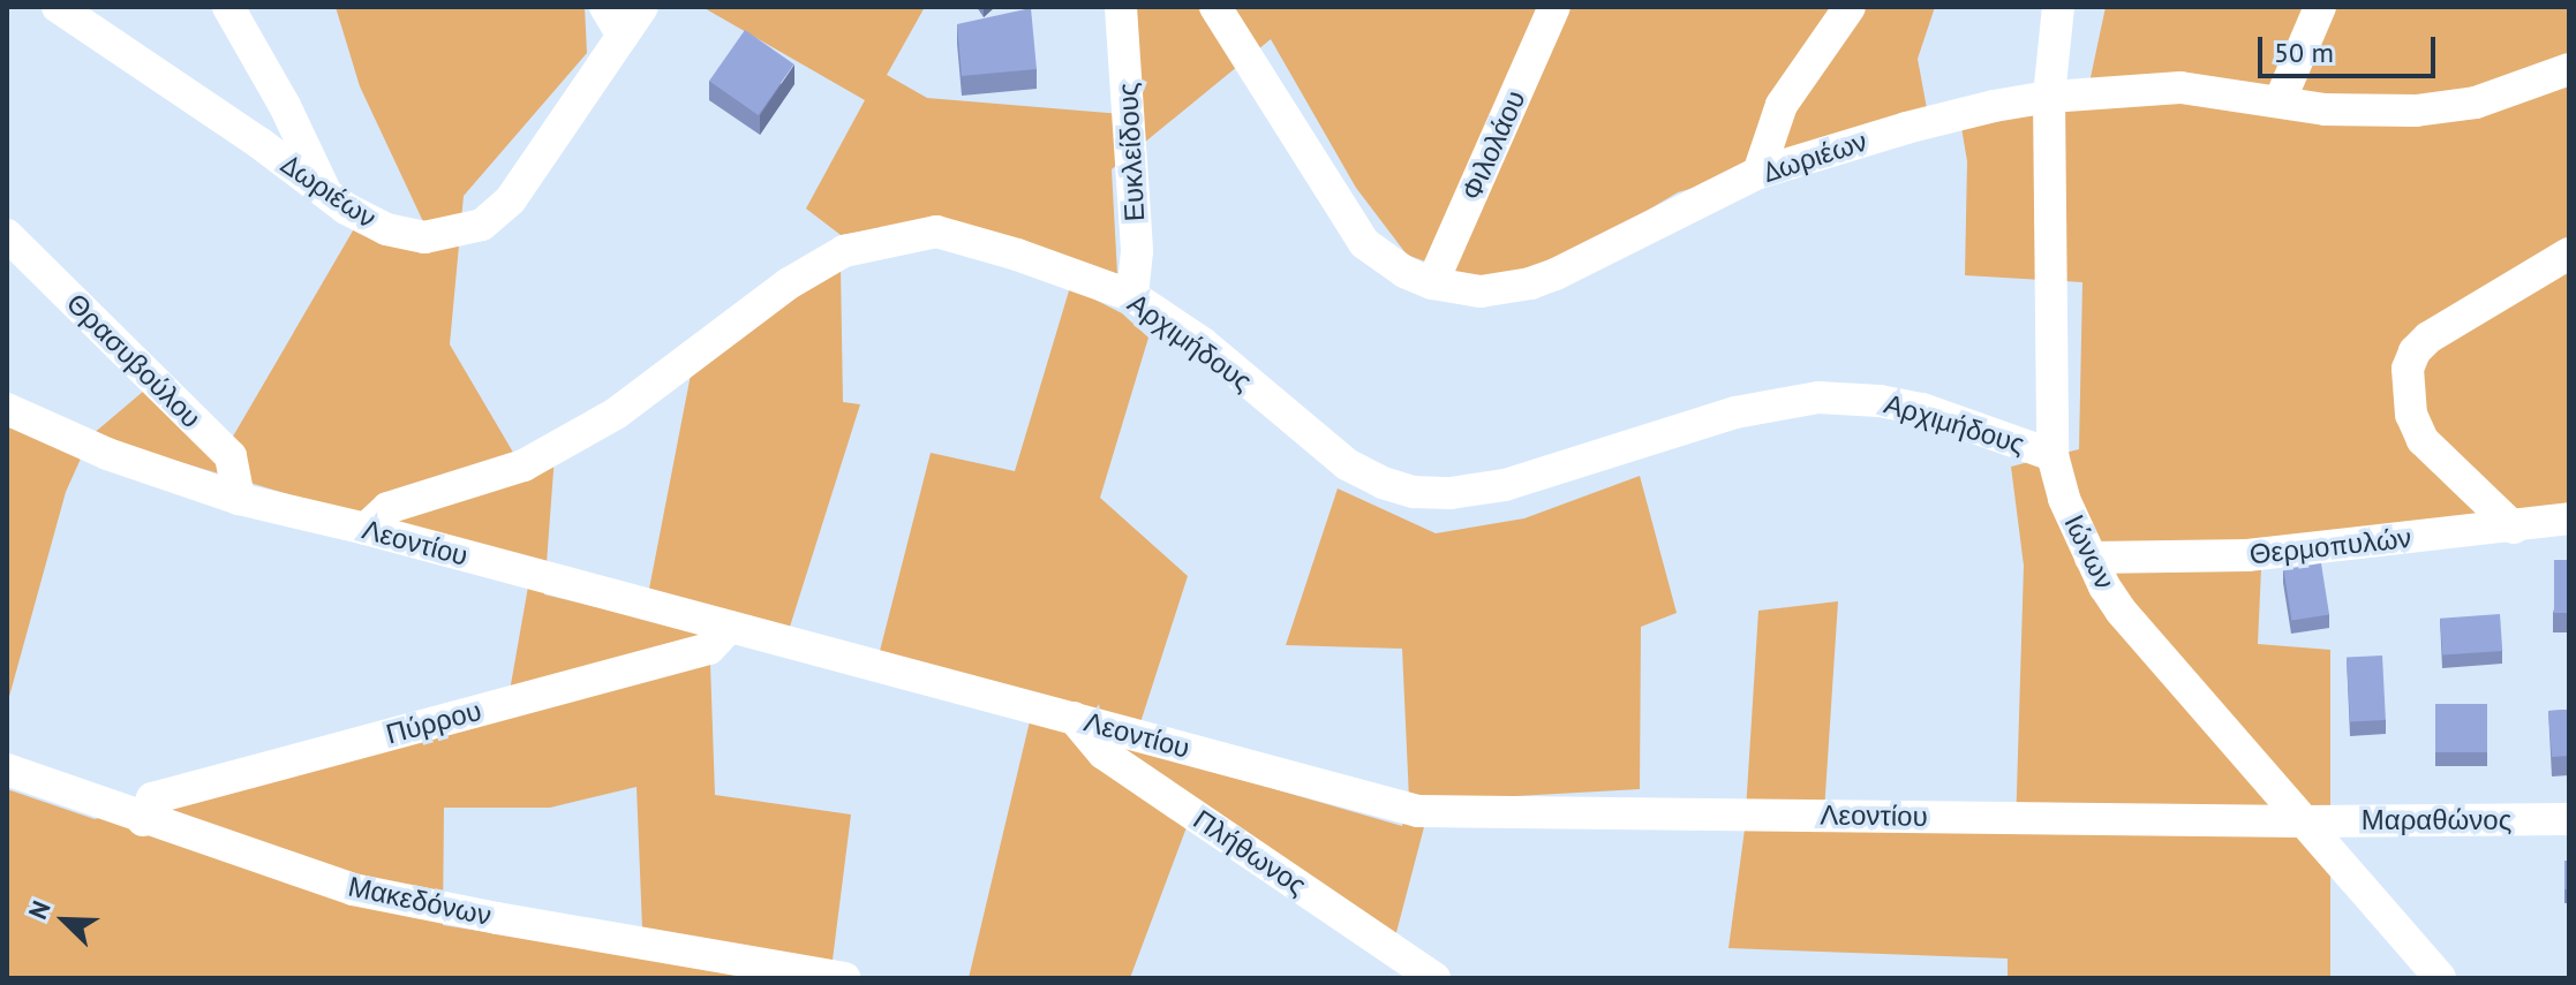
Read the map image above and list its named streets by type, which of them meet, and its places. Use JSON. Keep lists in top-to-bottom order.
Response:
{
  "streets": {
    "street": [
      "Φιλολάου",
      "Ευκλείδους",
      "Δωριέων",
      "Αρχιμήδους",
      "Θρασυβούλου",
      "Λεοντίου",
      "Θερμοπυλών",
      "Ιώνων",
      "Πύρρου",
      "Μαραθώνος",
      "Πλήθωνος",
      "Μακεδόνων"
    ]
  },
  "crossings": [
    ["Φιλολάου", "Δωριέων"],
    ["Ευκλείδους", "Αρχιμήδους"],
    ["Δωριέων", "Ιώνων"],
    ["Αρχιμήδους", "Λεοντίου"],
    ["Αρχιμήδους", "Ιώνων"],
    ["Θρασυβούλου", "Λεοντίου"],
    ["Λεοντίου", "Ιώνων"],
    ["Λεοντίου", "Πύρρου"],
    ["Λεοντίου", "Μαραθώνος"],
    ["Λεοντίου", "Πλήθωνος"],
    ["Θερμοπυλών", "Ιώνων"],
    ["Ιώνων", "Μαραθώνος"],
    ["Πύρρου", "Μακεδόνων"]
  ],
  "scale_bar": "50 m",
  "north": "top left"
}
